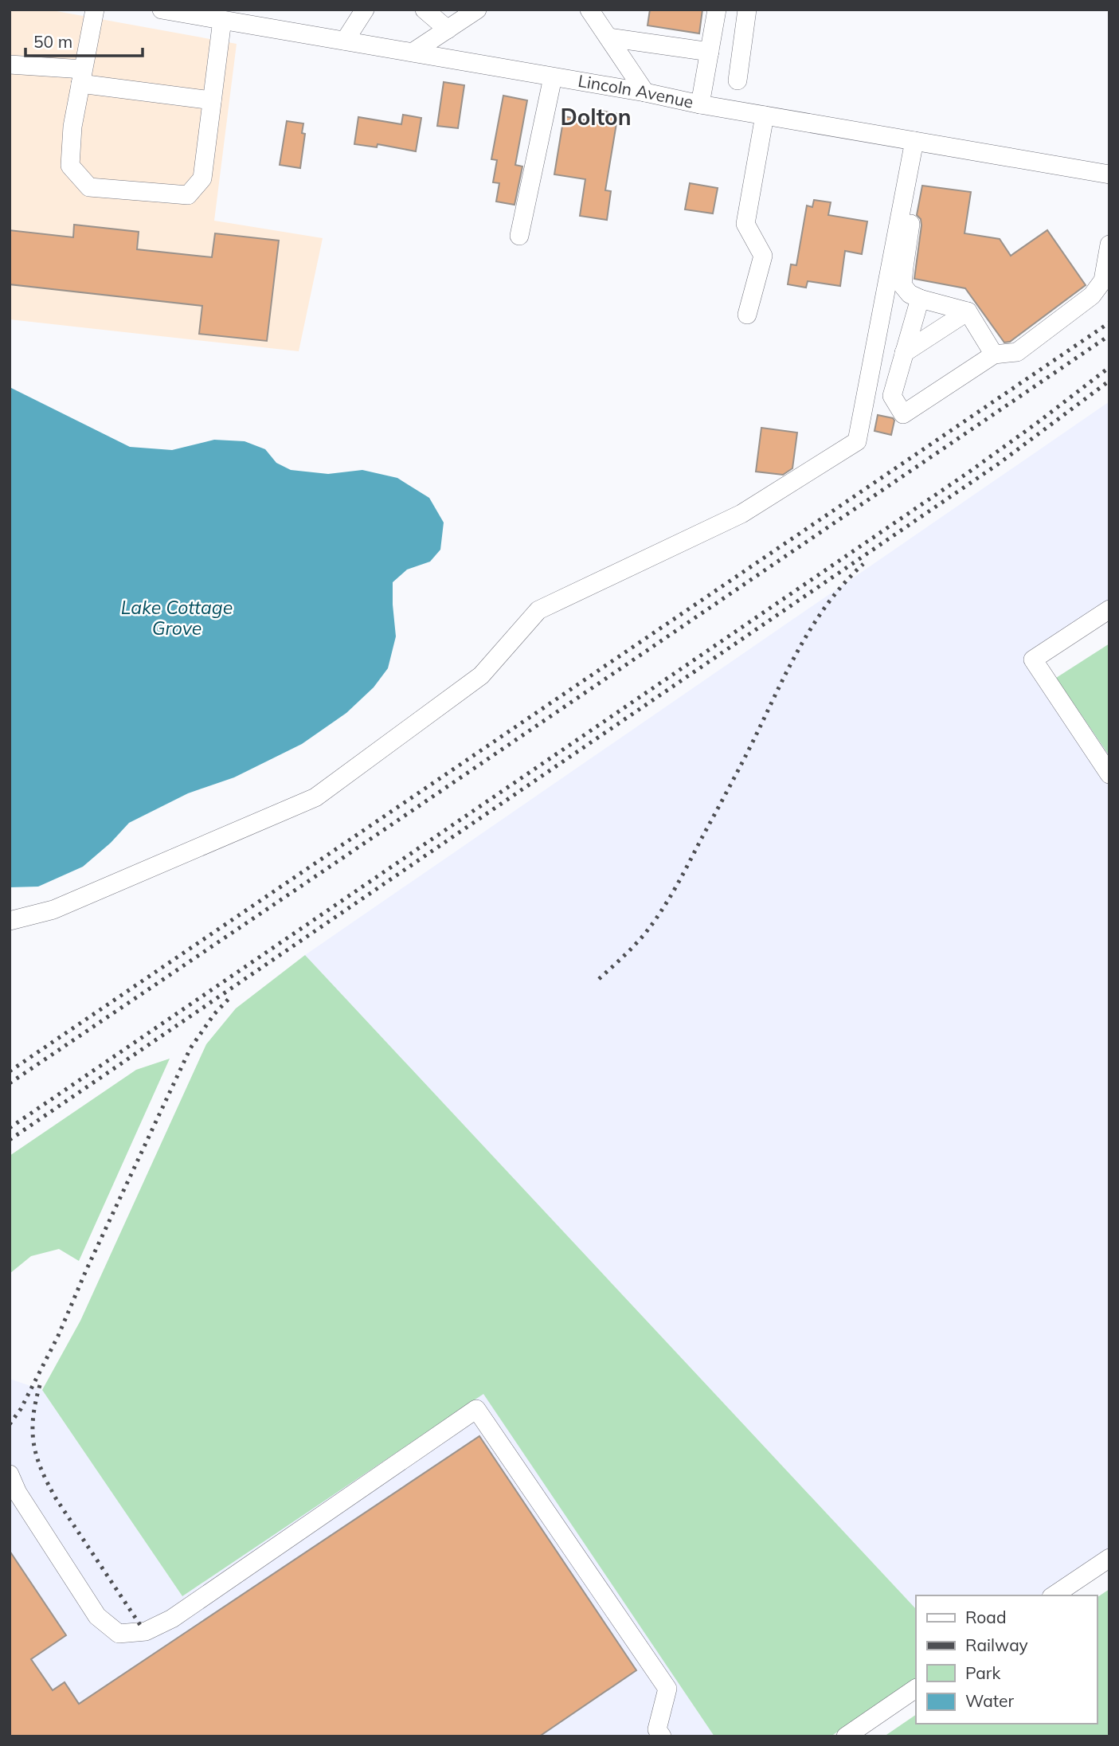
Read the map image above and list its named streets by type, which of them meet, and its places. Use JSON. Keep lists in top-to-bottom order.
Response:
{
  "streets": {
    "street": ["Lincoln Avenue"]
  },
  "districts": ["Dolton"],
  "water": ["Lake Cottage Grove"],
  "legend": [
    "Road",
    "Railway",
    "Park",
    "Water"
  ],
  "scale_bar": "50 m"
}
